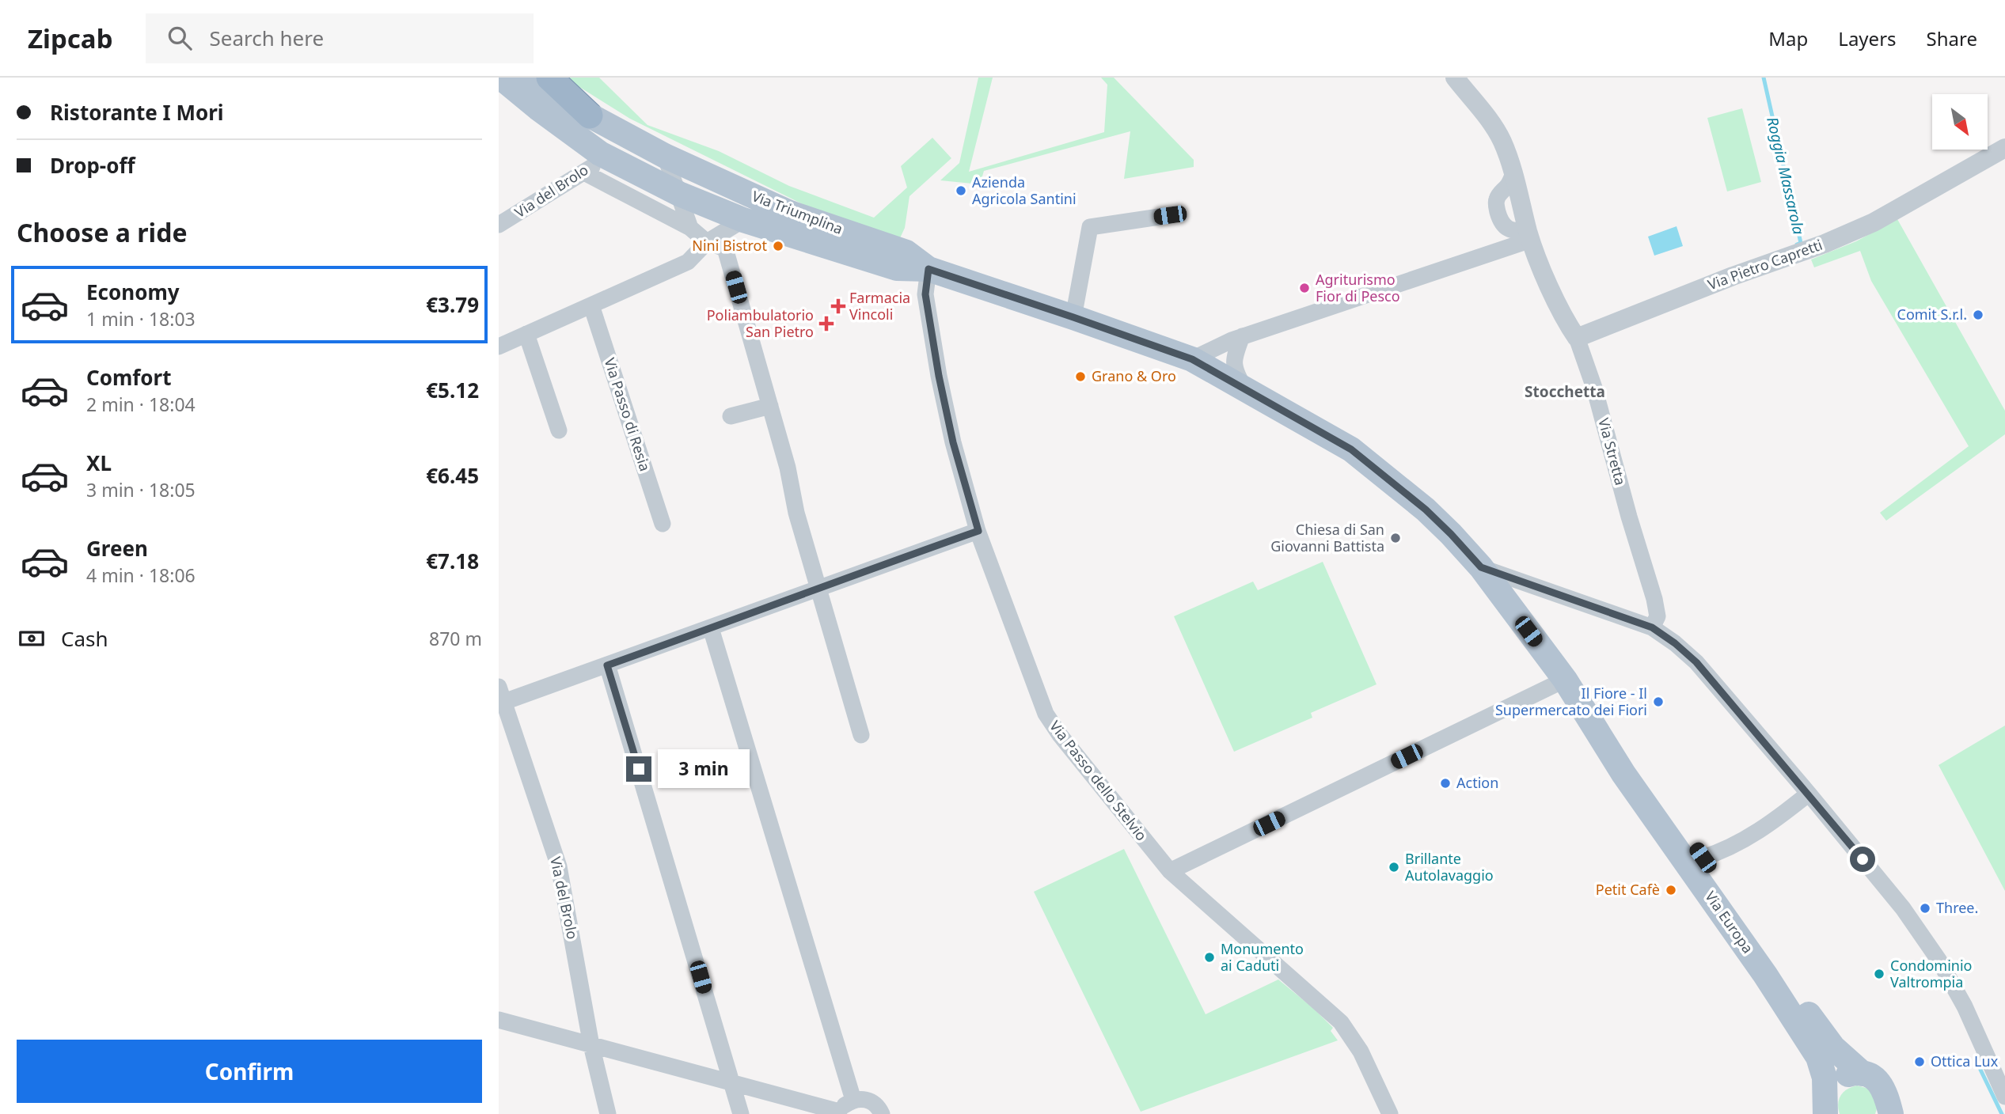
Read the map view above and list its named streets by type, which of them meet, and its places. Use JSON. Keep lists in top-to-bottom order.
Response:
{
  "streets": {
    "main road": ["Via Triumplina", "Via Europa"],
    "street": [
      "Via del Brolo",
      "Via Pietro Capretti",
      "Via Passo di Resia",
      "Via Stretta",
      "Via Passo dello Stelvio"
    ]
  },
  "crossings": [
    ["Via del Brolo", "Via Triumplina"],
    ["Via Triumplina", "Via Stretta"],
    ["Via Triumplina", "Via Passo dello Stelvio"],
    ["Via Triumplina", "Via Europa"],
    ["Via Pietro Capretti", "Via Stretta"]
  ],
  "districts": ["Stocchetta"],
  "water": ["Roggia Massarola"],
  "places": {
    "other": [
      "Azienda Agricola Santini",
      "Nini Bistrot",
      "Agriturismo Fior di Pesco",
      "Comit S.r.l.",
      "Grano & Oro",
      "Chiesa di San Giovanni Battista",
      "Il Fiore - Il Supermercato dei Fiori",
      "Action",
      "Brillante Autolavaggio",
      "Petit Cafè",
      "Three.",
      "Monumento ai Caduti",
      "Condominio Valtrompia",
      "Ottica Lux"
    ],
    "health": ["Farmacia Vincoli", "Poliambulatorio San Pietro"]
  },
  "north": "bottom right",
  "page": {
    "header": "Zipcab",
    "search": "Search here",
    "nav": ["Map", "Layers", "Share"],
    "banner": ["Ristorante I Mori", "Drop-off"],
    "heading": "Choose a ride",
    "list": [
      {
        "name": "Economy",
        "note": "1 min · 18:03",
        "value": "€3.79"
      },
      {
        "name": "Comfort",
        "note": "2 min · 18:04",
        "value": "€5.12"
      },
      {
        "name": "XL",
        "note": "3 min · 18:05",
        "value": "€6.45"
      },
      {
        "name": "Green",
        "note": "4 min · 18:06",
        "value": "€7.18"
      }
    ],
    "pay": ["Cash", "870 m"],
    "bubble": "3 min",
    "buttons": "Confirm"
  }
}
